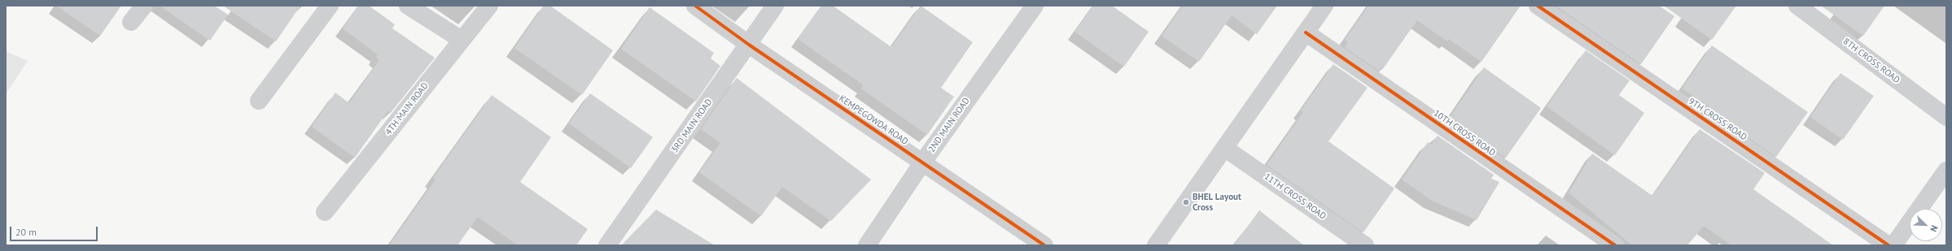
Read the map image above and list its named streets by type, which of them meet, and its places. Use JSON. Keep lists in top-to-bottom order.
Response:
{
  "streets": {
    "street": [
      "8TH CROSS ROAD",
      "4TH MAIN ROAD",
      "9TH CROSS ROAD",
      "KEMPEGOWDA ROAD",
      "2ND MAIN ROAD",
      "3RD MAIN ROAD",
      "10TH CROSS ROAD",
      "11TH CROSS ROAD"
    ]
  },
  "crossings": [
    ["KEMPEGOWDA ROAD", "2ND MAIN ROAD"],
    ["KEMPEGOWDA ROAD", "3RD MAIN ROAD"]
  ],
  "places": ["BHEL Layout Cross"],
  "scale_bar": "20 m",
  "north": "bottom right"
}
